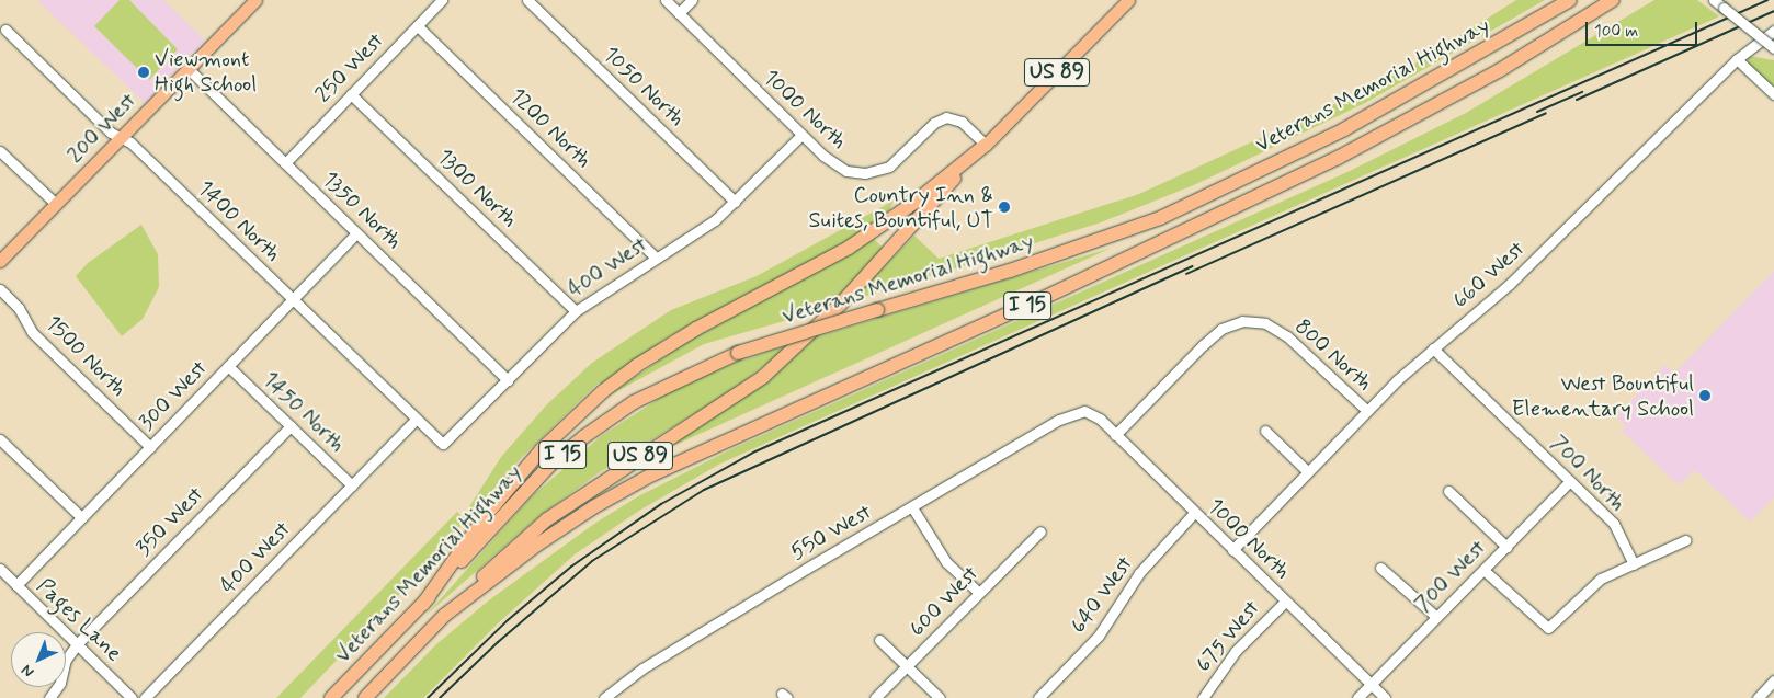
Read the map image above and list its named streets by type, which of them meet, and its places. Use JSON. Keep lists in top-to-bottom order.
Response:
{
  "streets": {
    "highway": ["US 89", "Veterans Memorial Highway", "I 15"],
    "main road": ["200 West"],
    "street": [
      "250 West",
      "1050 North",
      "1000 North",
      "1200 North",
      "1300 North",
      "1350 North",
      "1400 North",
      "400 West",
      "660 West",
      "800 North",
      "1500 North",
      "300 West",
      "1450 North",
      "700 North",
      "350 West",
      "550 West",
      "700 West",
      "640 West",
      "600 West",
      "Pages Lane",
      "675 West"
    ]
  },
  "crossings": [
    ["250 West", "1200 North"],
    ["250 West", "1300 North"],
    ["250 West", "1350 North"],
    ["US 89", "Veterans Memorial Highway"],
    ["US 89", "1000 North"],
    ["1050 North", "400 West"],
    ["1000 North", "400 West"],
    ["1000 North", "660 West"],
    ["1000 North", "800 North"],
    ["1000 North", "550 West"],
    ["1000 North", "700 West"],
    ["1000 North", "640 West"],
    ["1000 North", "675 West"],
    ["200 West", "1350 North"],
    ["200 West", "1400 North"],
    ["1200 North", "400 West"],
    ["1300 North", "400 West"],
    ["1350 North", "400 West"],
    ["1350 North", "300 West"],
    ["1400 North", "400 West"],
    ["1400 North", "300 West"],
    ["400 West", "1450 North"],
    ["660 West", "800 North"],
    ["660 West", "700 North"],
    ["1500 North", "300 West"],
    ["300 West", "1450 North"],
    ["300 West", "Pages Lane"],
    ["1450 North", "350 West"],
    ["700 North", "700 West"],
    ["350 West", "Pages Lane"]
  ],
  "places": ["Viewmont High School", "Country Inn & Suites, Bountiful, UT", "West Bountiful Elementary School"],
  "scale_bar": "100 m",
  "north": "bottom left"
}
